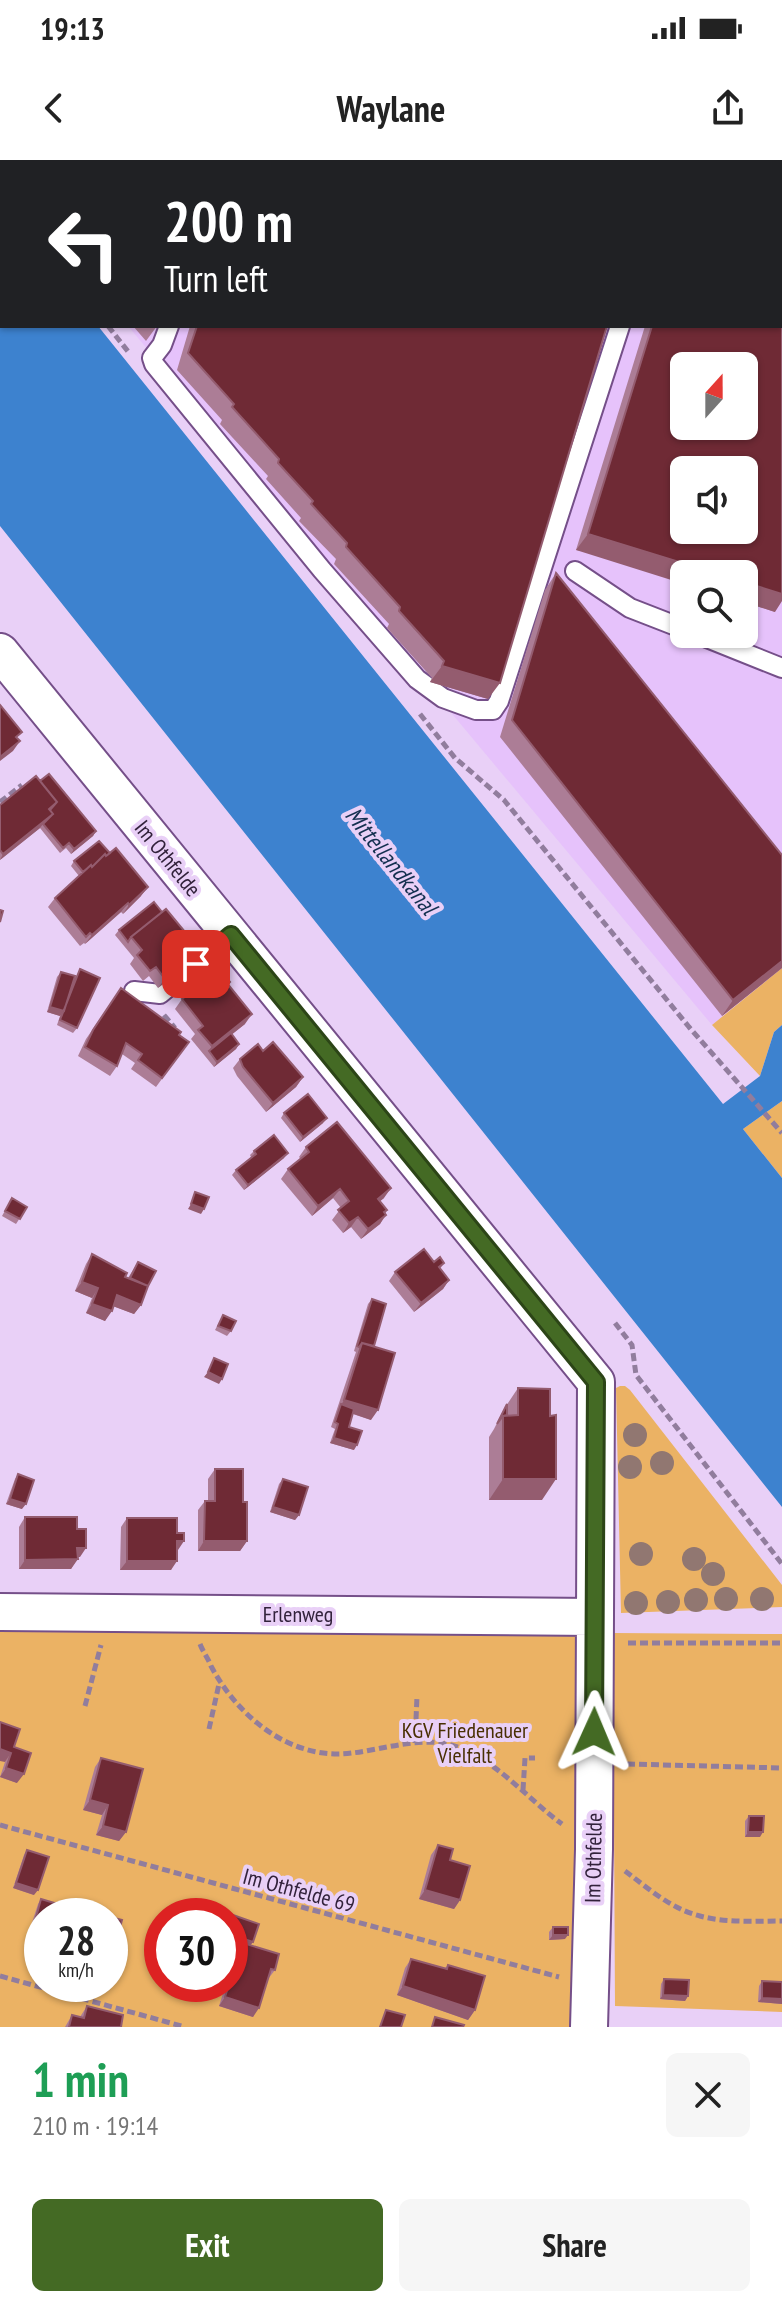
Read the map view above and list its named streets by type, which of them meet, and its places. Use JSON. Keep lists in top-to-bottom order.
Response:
{
  "streets": {
    "street": ["Im Othfelde", "Erlenweg"],
    "path": ["Im Othfelde 69"]
  },
  "crossings": [
    ["Im Othfelde", "Erlenweg"],
    ["Im Othfelde", "Im Othfelde 69"]
  ],
  "water": ["Mittellandkanal"],
  "parks": ["KGV Friedenauer Vielfalt"],
  "north": "top",
  "page": {
    "status": "19:13",
    "header": "Waylane",
    "turn": ["200 m", "Turn left"],
    "speed": "28 km/h",
    "limit": "30",
    "heading": ["1 min", "210 m · 19:14"],
    "buttons": ["Exit", "Share"]
  }
}
